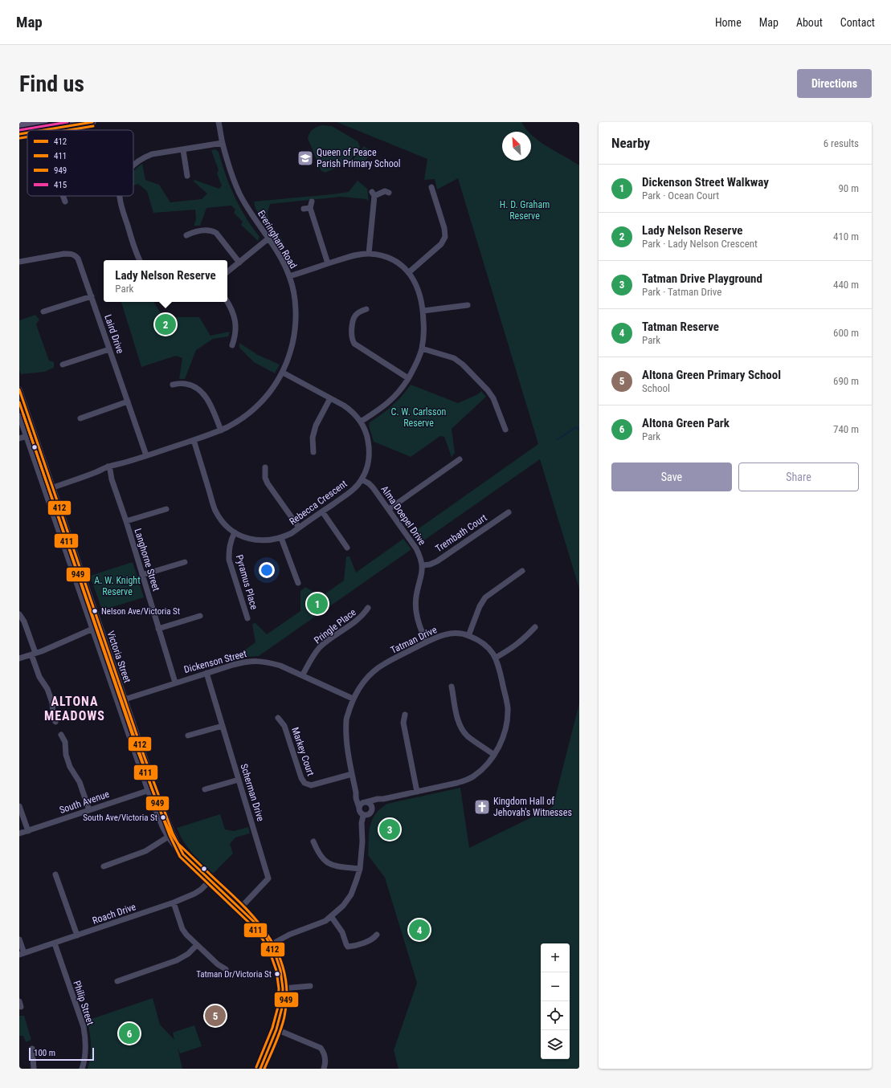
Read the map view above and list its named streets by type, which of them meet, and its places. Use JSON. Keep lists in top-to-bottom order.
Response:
{
  "streets": {
    "street": [
      "Everingham Road",
      "Laird Drive",
      "Rebecca Crescent",
      "Alma Doepel Drive",
      "Trembath Court",
      "Langhorne Street",
      "Pyramus Place",
      "Pringle Place",
      "Tatman Drive",
      "Victoria Street",
      "Dickenson Street",
      "Markey Court",
      "Scherman Drive",
      "South Avenue",
      "Roach Drive",
      "Philip Street"
    ]
  },
  "crossings": [
    ["Everingham Road", "Laird Drive"],
    ["Everingham Road", "Rebecca Crescent"],
    ["Everingham Road", "Langhorne Street"],
    ["Everingham Road", "Victoria Street"],
    ["Rebecca Crescent", "Alma Doepel Drive"],
    ["Rebecca Crescent", "Pyramus Place"],
    ["Alma Doepel Drive", "Trembath Court"],
    ["Alma Doepel Drive", "Tatman Drive"],
    ["Langhorne Street", "Dickenson Street"],
    ["Pringle Place", "Dickenson Street"],
    ["Tatman Drive", "Victoria Street"],
    ["Tatman Drive", "Dickenson Street"],
    ["Tatman Drive", "Markey Court"],
    ["Victoria Street", "Dickenson Street"],
    ["Victoria Street", "Scherman Drive"],
    ["Victoria Street", "South Avenue"],
    ["Victoria Street", "Roach Drive"],
    ["Dickenson Street", "Scherman Drive"],
    ["Roach Drive", "Philip Street"]
  ],
  "districts": ["ALTONA MEADOWS"],
  "parks": ["H. D. Graham Reserve", "C. W. Carlsson Reserve", "A. W. Knight Reserve"],
  "places": {
    "school or university": ["Queen of Peace Parish Primary School"],
    "other": ["Nelson Ave/Victoria St", "South Ave/Victoria St", "Tatman Dr/Victoria St"],
    "church": ["Kingdom Hall of Jehovah's Witnesses"]
  },
  "lines": [
    "transit line 412",
    "transit line 415",
    "transit line 411",
    "transit line 949"
  ],
  "legend": [
    "412",
    "411",
    "949",
    "415"
  ],
  "scale_bar": "100 m",
  "north": "top left",
  "page": {
    "header": "Map",
    "nav": [
      "Home",
      "Map",
      "About",
      "Contact"
    ],
    "buttons": [
      "Directions",
      ["Save", "Share"]
    ],
    "title": "Find us",
    "heading": ["Nearby", "6 results"],
    "list": [
      {
        "mark": "1",
        "name": "Dickenson Street Walkway",
        "note": "Park · Ocean Court",
        "value": "90 m"
      },
      {
        "mark": "2",
        "name": "Lady Nelson Reserve",
        "note": "Park · Lady Nelson Crescent",
        "value": "410 m"
      },
      {
        "mark": "3",
        "name": "Tatman Drive Playground",
        "note": "Park · Tatman Drive",
        "value": "440 m"
      },
      {
        "mark": "4",
        "name": "Tatman Reserve",
        "note": "Park",
        "value": "600 m"
      },
      {
        "mark": "5",
        "name": "Altona Green Primary School",
        "note": "School",
        "value": "690 m"
      },
      {
        "mark": "6",
        "name": "Altona Green Park",
        "note": "Park",
        "value": "740 m"
      }
    ],
    "popup": ["Lady Nelson Reserve", "Park"],
    "pins": [
      "2",
      "1",
      "3",
      "4",
      "5",
      "6"
    ],
    "map_buttons": ["+", "−"],
    "scale": "100 m"
  }
}
